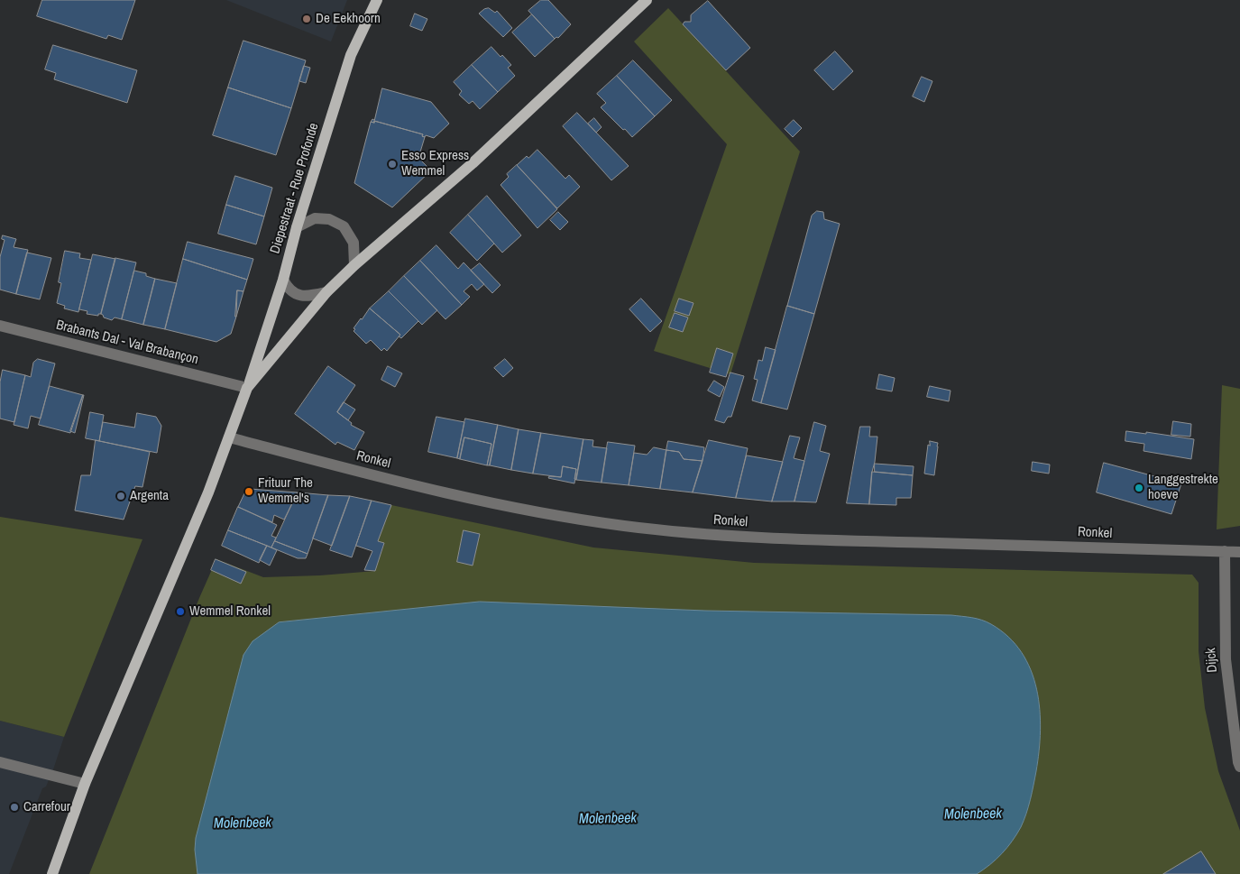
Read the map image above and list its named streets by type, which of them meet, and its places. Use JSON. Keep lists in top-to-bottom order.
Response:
{
  "streets": {
    "main road": ["Diepestraat - Rue Profonde"],
    "street": ["Brabants Dal - Val Brabançon", "Ronkel", "Dijck"]
  },
  "crossings": [
    ["Diepestraat - Rue Profonde", "Brabants Dal - Val Brabançon"],
    ["Diepestraat - Rue Profonde", "Ronkel"],
    ["Ronkel", "Dijck"]
  ],
  "water": ["Molenbeek"],
  "places": [
    "De Eekhoorn",
    "Esso Express Wemmel",
    "Langgestrekte hoeve",
    "Frituur The Wemmel's",
    "Argenta",
    "Wemmel Ronkel",
    "Carrefour"
  ]
}
